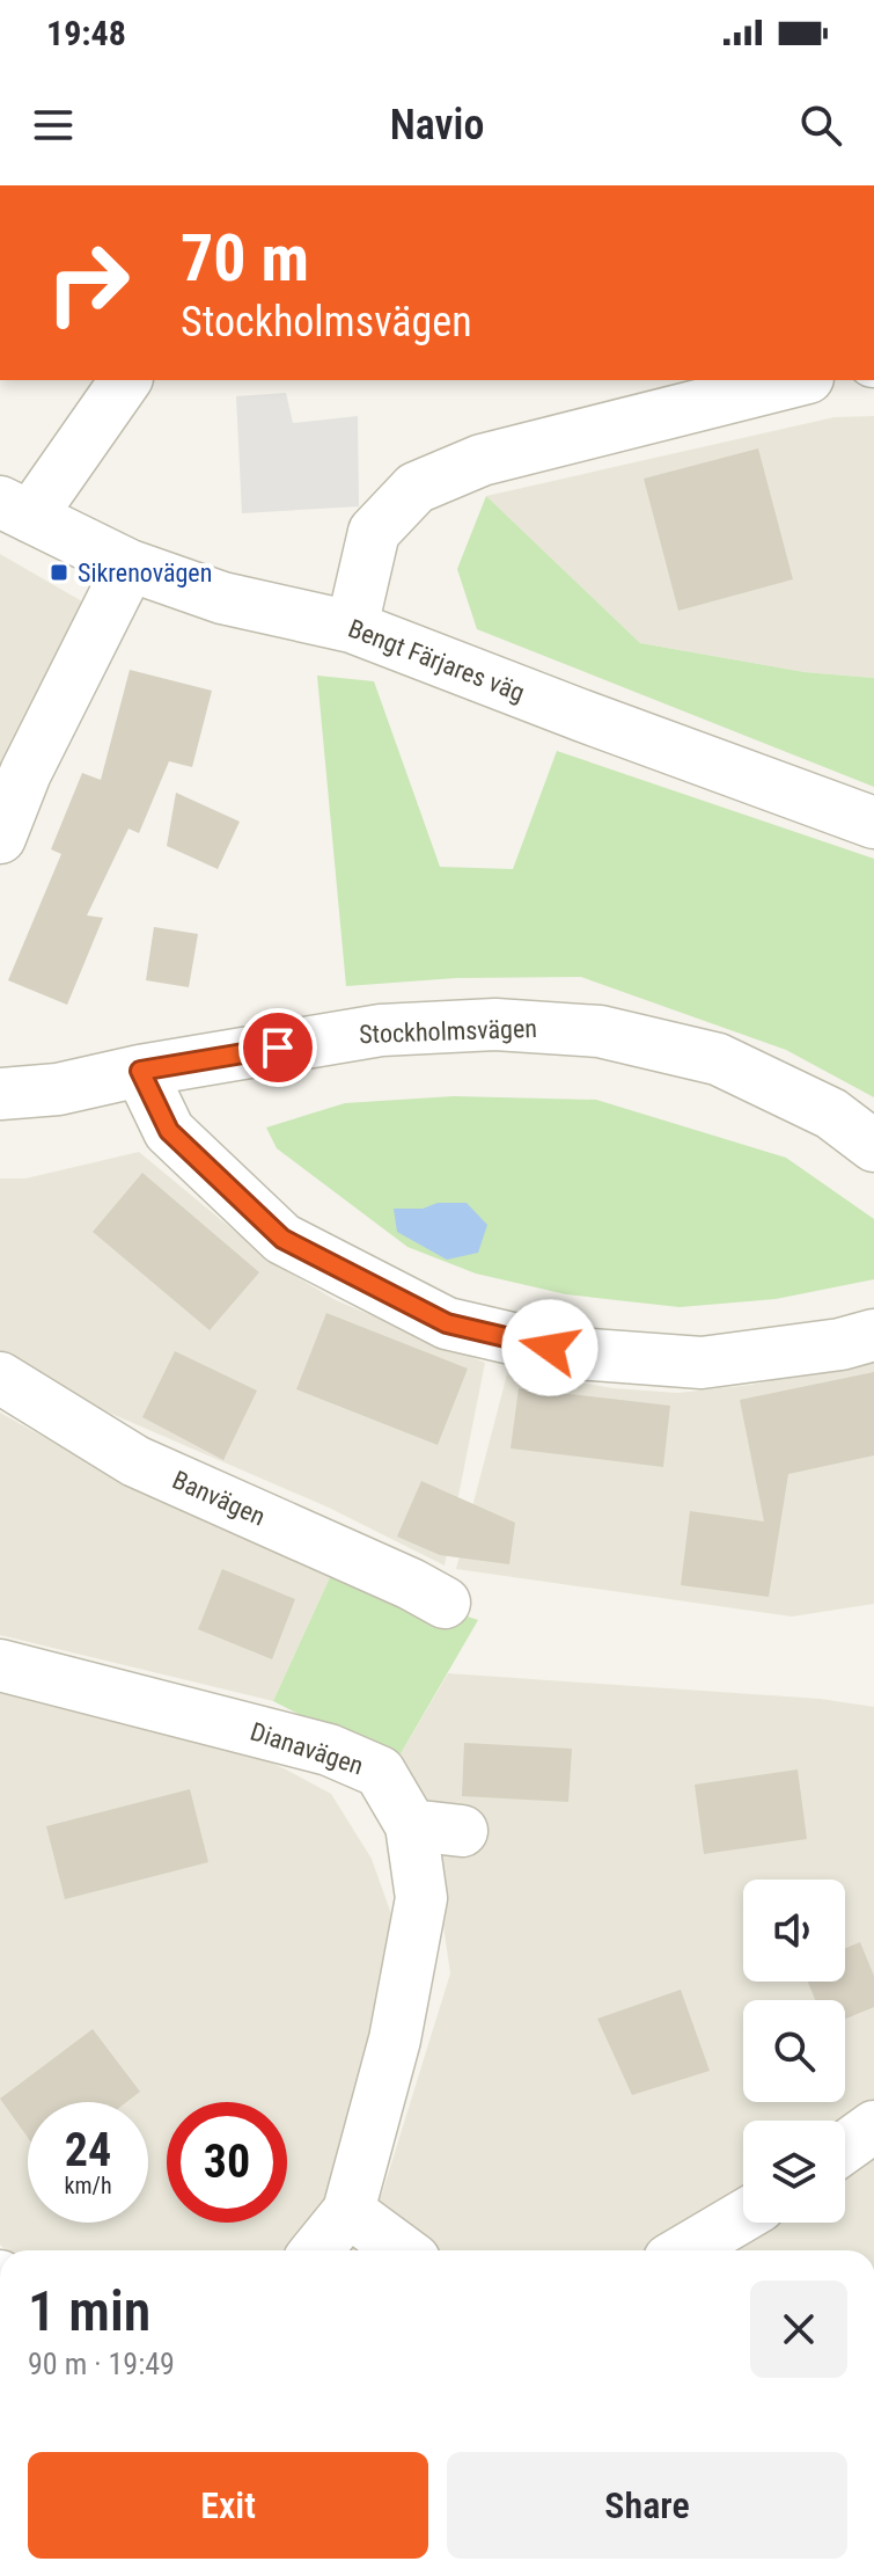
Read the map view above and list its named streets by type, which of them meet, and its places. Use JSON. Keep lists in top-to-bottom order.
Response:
{
  "streets": {
    "street": [
      "Bengt Färjares väg",
      "Stockholmsvägen",
      "Banvägen",
      "Dianavägen"
    ]
  },
  "places": {
    "transit": ["Sikrenovägen"]
  },
  "page": {
    "status": "19:48",
    "header": "Navio",
    "turn": ["70 m", "Stockholmsvägen"],
    "speed": "24 km/h",
    "limit": "30",
    "heading": ["1 min", "90 m · 19:49"],
    "buttons": ["Exit", "Share"]
  }
}
